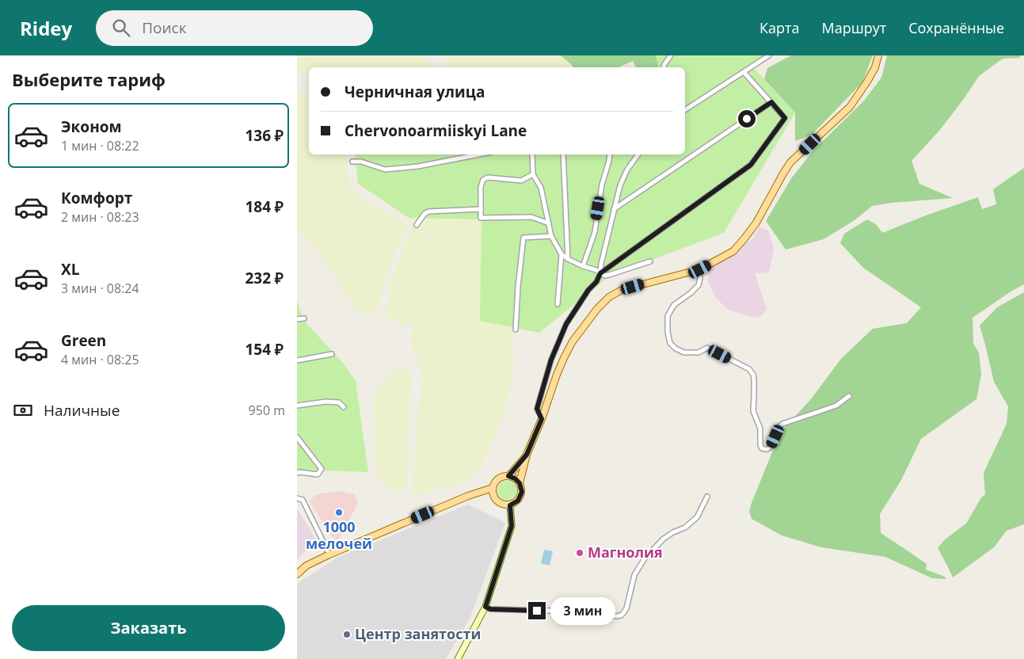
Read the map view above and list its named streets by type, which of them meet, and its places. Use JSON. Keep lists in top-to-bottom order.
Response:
{
  "places": ["1000 мелочей", "Магнолия", "Центр занятости"],
  "page": {
    "header": "Ridey",
    "search": "Поиск",
    "nav": ["Карта", "Маршрут", "Сохранённые"],
    "heading": "Выберите тариф",
    "banner": ["Черничная улица", "Chervonoarmiiskyi Lane"],
    "list": [
      {
        "name": "Эконом",
        "note": "1 мин · 08:22",
        "value": "136 ₽"
      },
      {
        "name": "Комфорт",
        "note": "2 мин · 08:23",
        "value": "184 ₽"
      },
      {
        "name": "XL",
        "note": "3 мин · 08:24",
        "value": "232 ₽"
      },
      {
        "name": "Green",
        "note": "4 мин · 08:25",
        "value": "154 ₽"
      }
    ],
    "pay": ["Наличные", "950 m"],
    "buttons": "Заказать",
    "bubble": "3 мин"
  }
}
